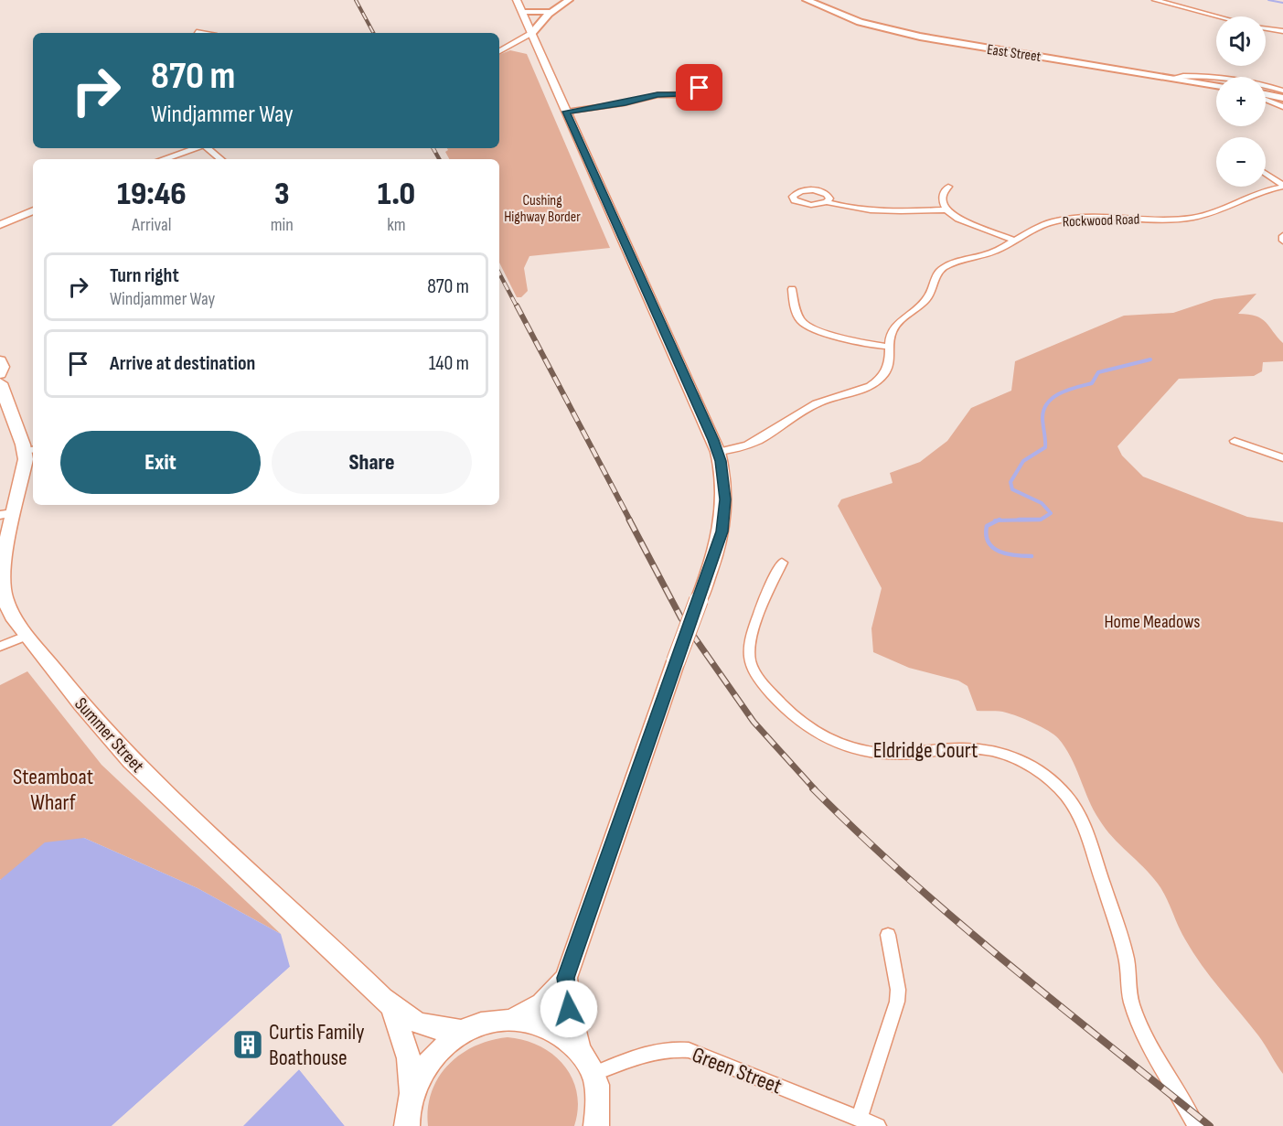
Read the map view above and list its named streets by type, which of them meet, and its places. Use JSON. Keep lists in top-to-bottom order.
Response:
{
  "streets": {
    "main road": ["East Street", "Summer Street"],
    "street": ["Rockwood Road", "Eldridge Court", "Green Street"]
  },
  "parks": ["Cushing Highway Border", "Home Meadows", "Steamboat Wharf"],
  "places": {
    "building": ["Curtis Family Boathouse"]
  },
  "page": {
    "map_buttons": ["+", "−"],
    "turn": ["870 m", "Windjammer Way"],
    "eta": [
      "19:46",
      "Arrival",
      "3",
      "min",
      "1.0",
      "km"
    ],
    "list": [
      {
        "name": "Turn right",
        "note": "Windjammer Way",
        "value": "870 m"
      },
      {
        "name": "Arrive at destination",
        "value": "140 m"
      }
    ],
    "buttons": ["Exit", "Share"]
  }
}
